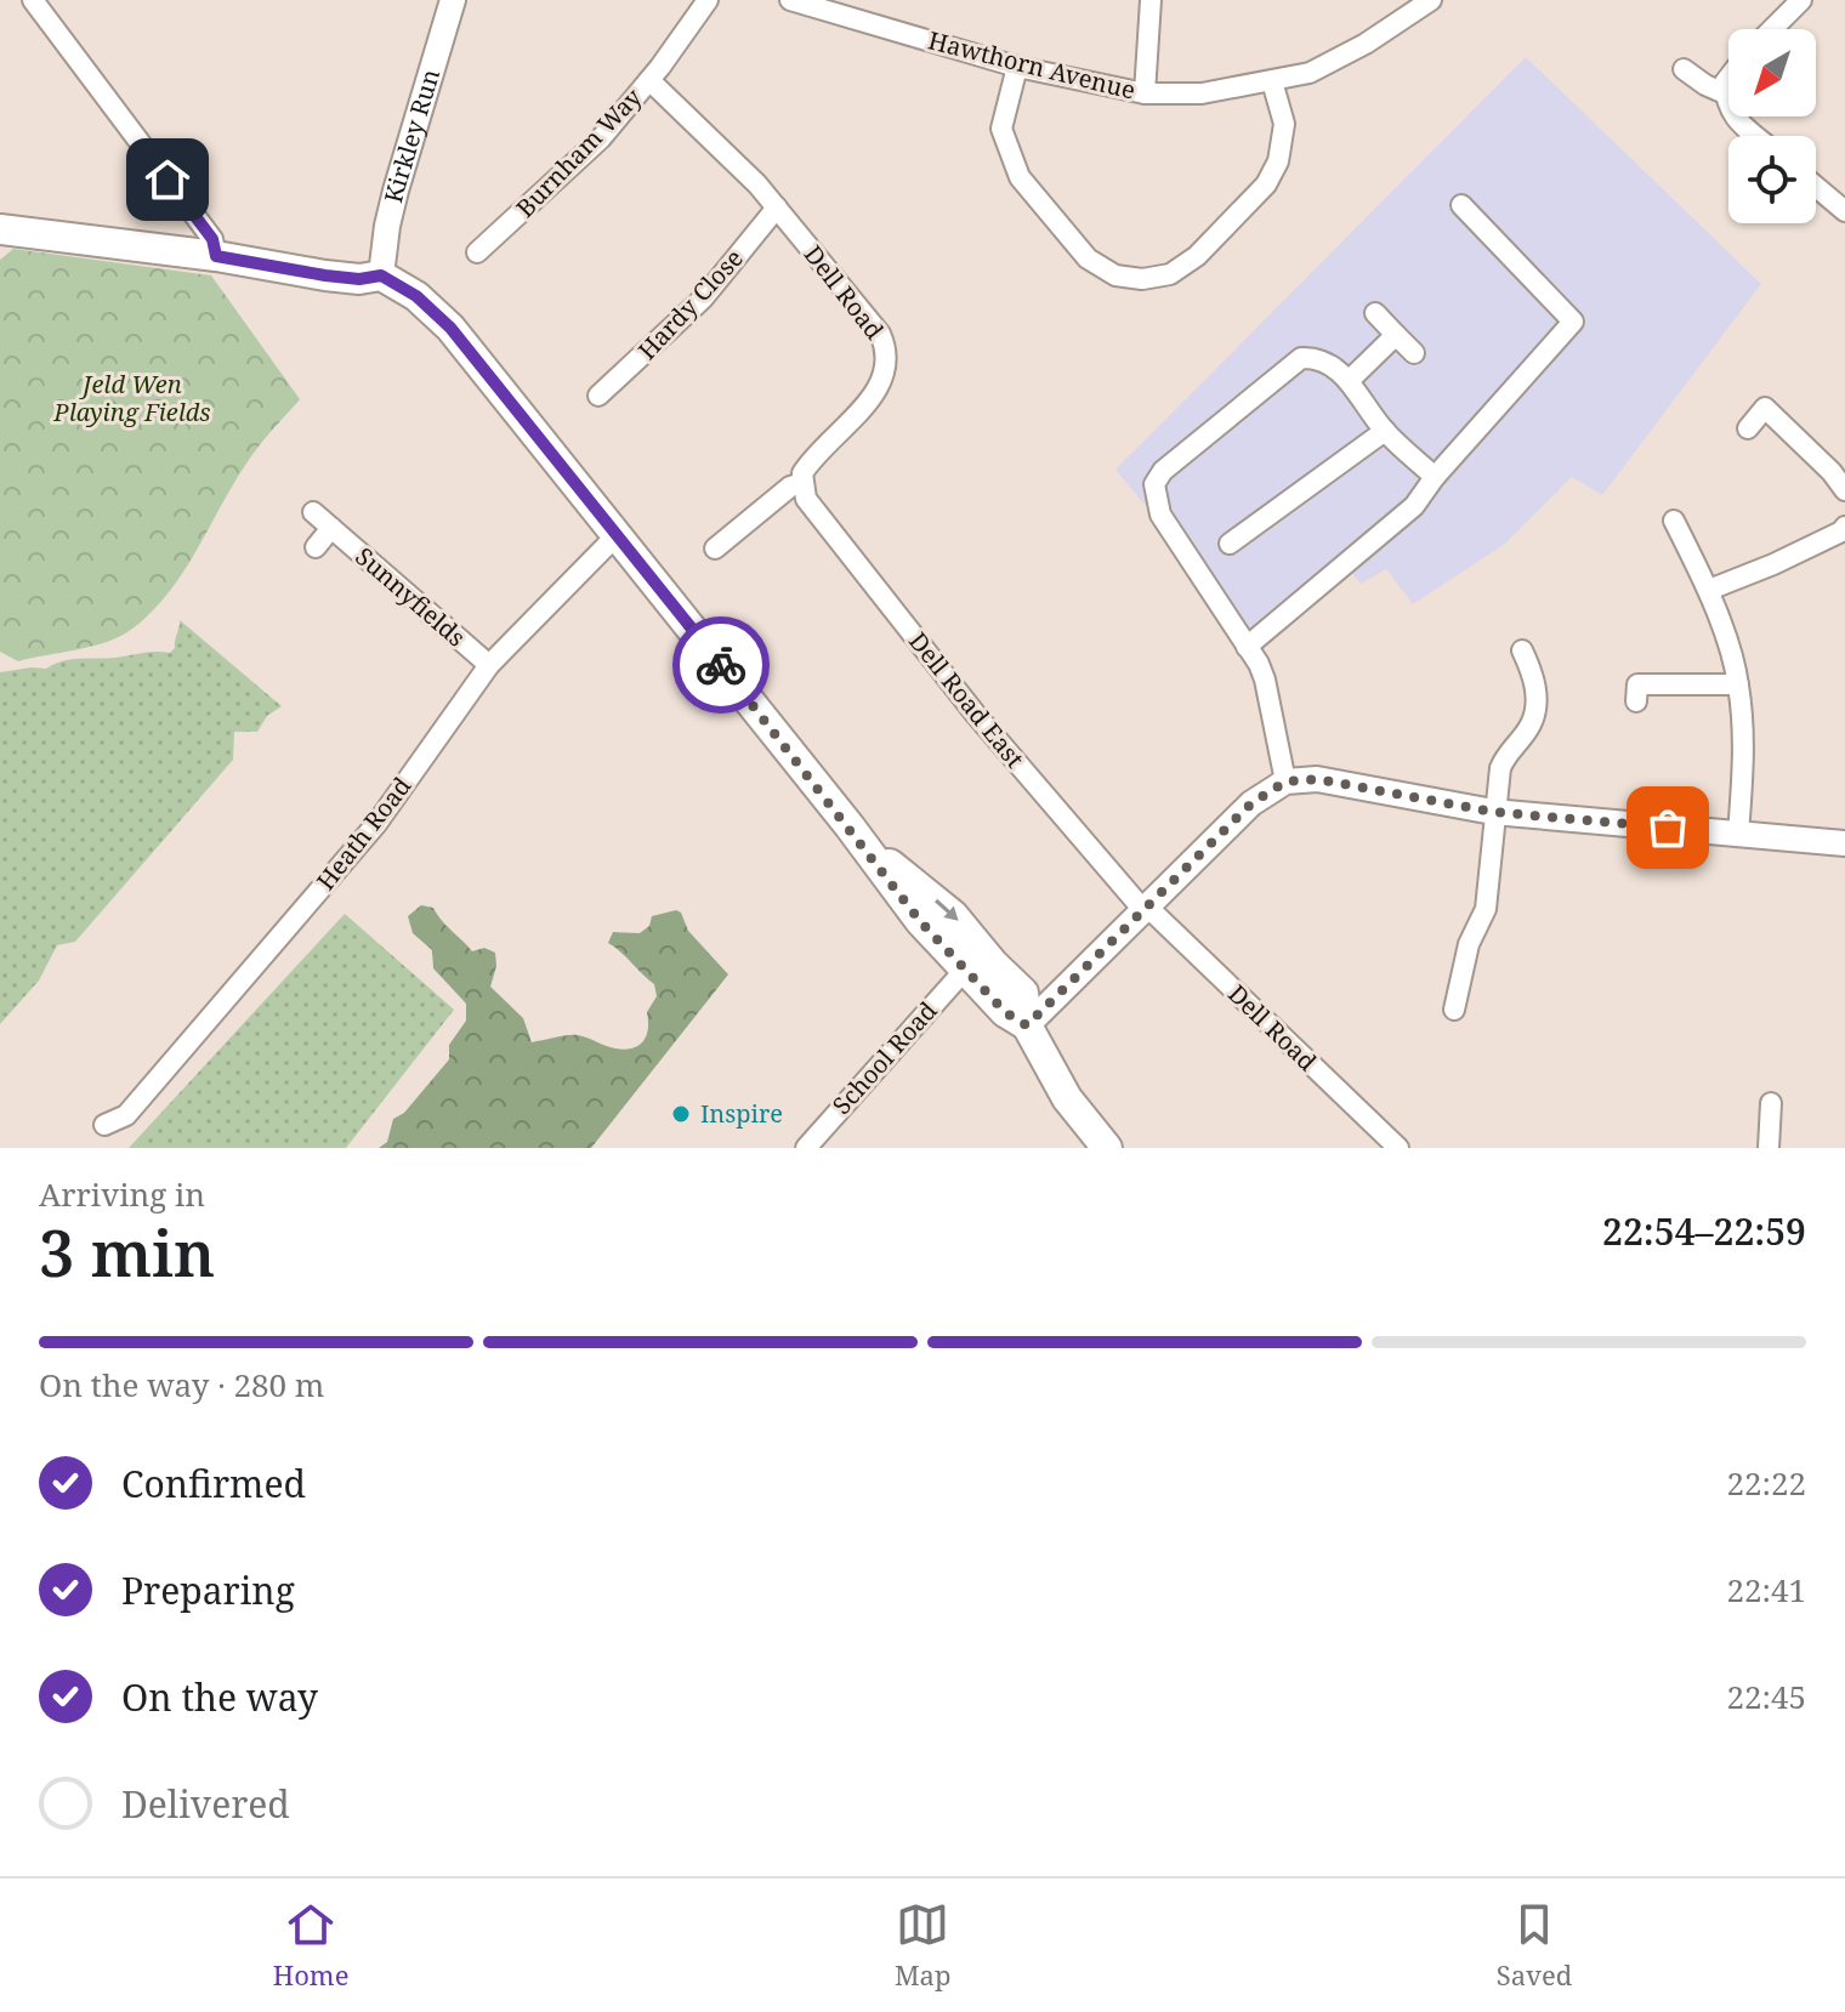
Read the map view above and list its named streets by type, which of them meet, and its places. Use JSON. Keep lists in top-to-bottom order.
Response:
{
  "streets": {
    "street": [
      "Hawthorn Avenue",
      "Kirkley Run",
      "Burnham Way",
      "Dell Road",
      "Hardy Close",
      "Sunnyfields",
      "Dell Road East",
      "Heath Road",
      "School Road"
    ]
  },
  "crossings": [
    ["Burnham Way", "Dell Road"],
    ["Dell Road", "Hardy Close"],
    ["Dell Road", "Dell Road East"],
    ["Sunnyfields", "Heath Road"]
  ],
  "parks": ["Jeld Wen Playing Fields"],
  "places": ["Inspire"],
  "north": "bottom left",
  "page": {
    "heading": ["3 min", "Arriving in", "22:54–22:59"],
    "bar": "On the way · 280 m",
    "list": [
      ["Confirmed", "22:22"],
      ["Preparing", "22:41"],
      ["On the way", "22:45"],
      "Delivered"
    ],
    "tabs": ["Home", "Map", "Saved"]
  }
}
